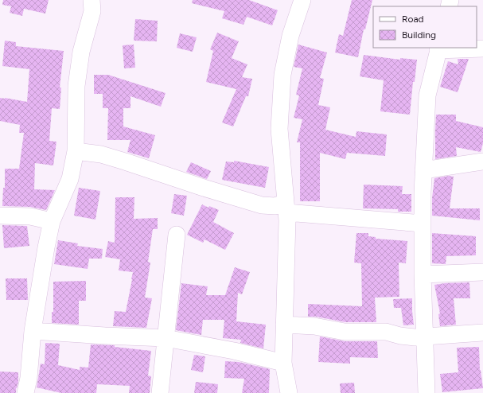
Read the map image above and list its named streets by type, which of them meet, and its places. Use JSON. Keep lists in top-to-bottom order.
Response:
{
  "legend": ["Road", "Building"]
}
